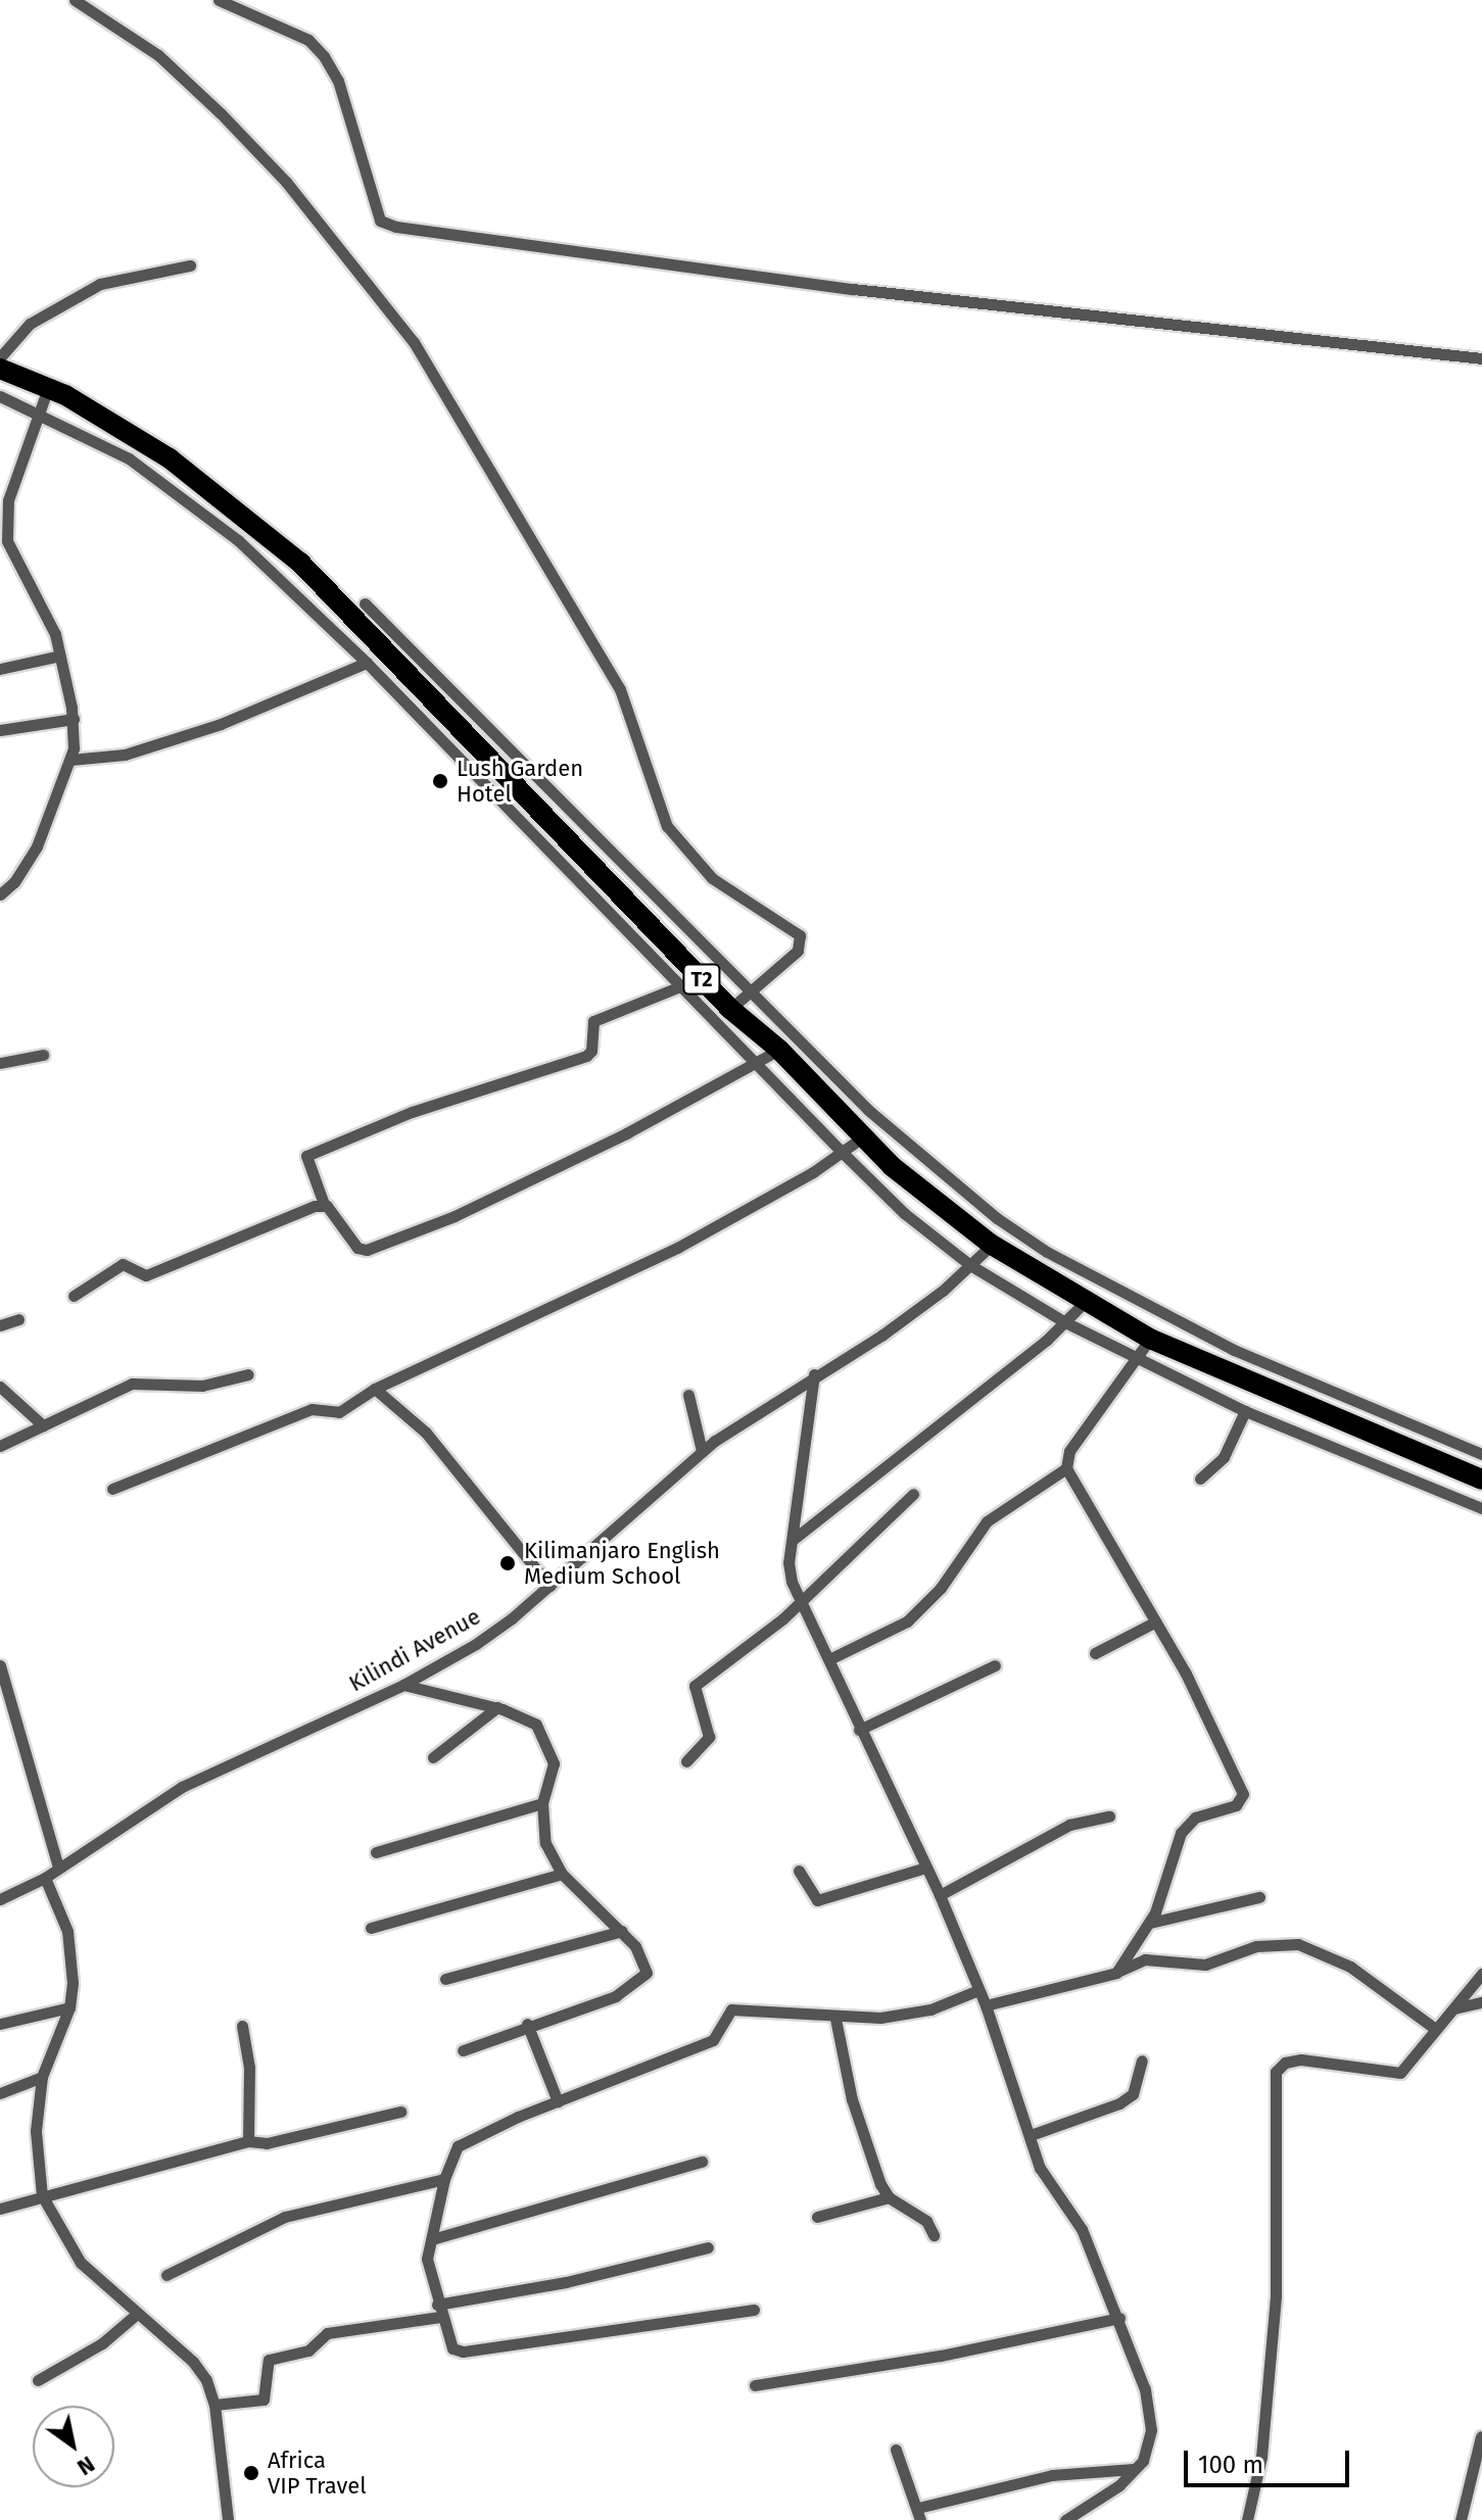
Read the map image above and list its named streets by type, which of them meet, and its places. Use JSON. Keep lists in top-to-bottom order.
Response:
{
  "streets": {
    "highway": ["T2"],
    "street": ["Kilindi Avenue"]
  },
  "crossings": [
    ["T2", "Kilindi Avenue"]
  ],
  "places": ["Lush Garden Hotel", "Kilimanjaro English Medium School", "Africa VIP Travel"],
  "scale_bar": "100 m",
  "north": "bottom right"
}
